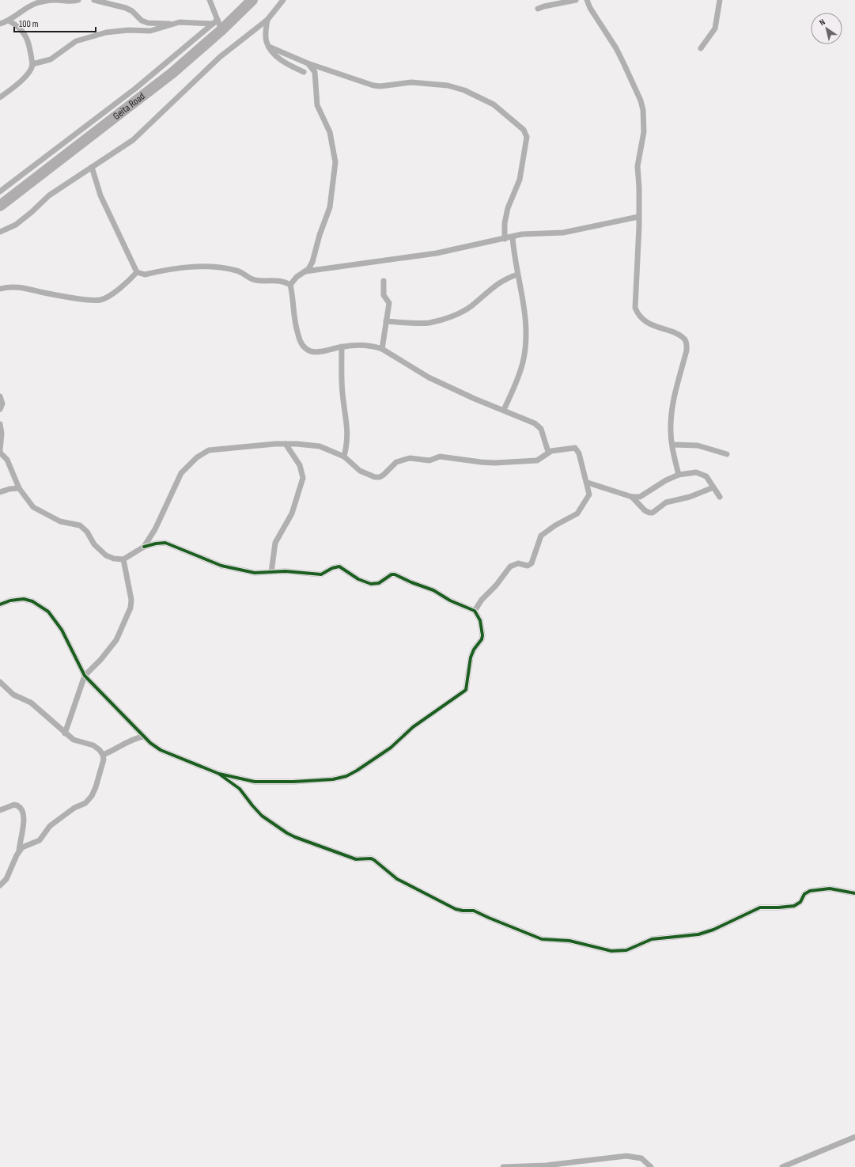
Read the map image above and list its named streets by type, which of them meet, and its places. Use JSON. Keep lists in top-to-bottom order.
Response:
{
  "streets": {
    "highway": ["Geita Road"]
  },
  "scale_bar": "100 m",
  "north": "top left"
}
